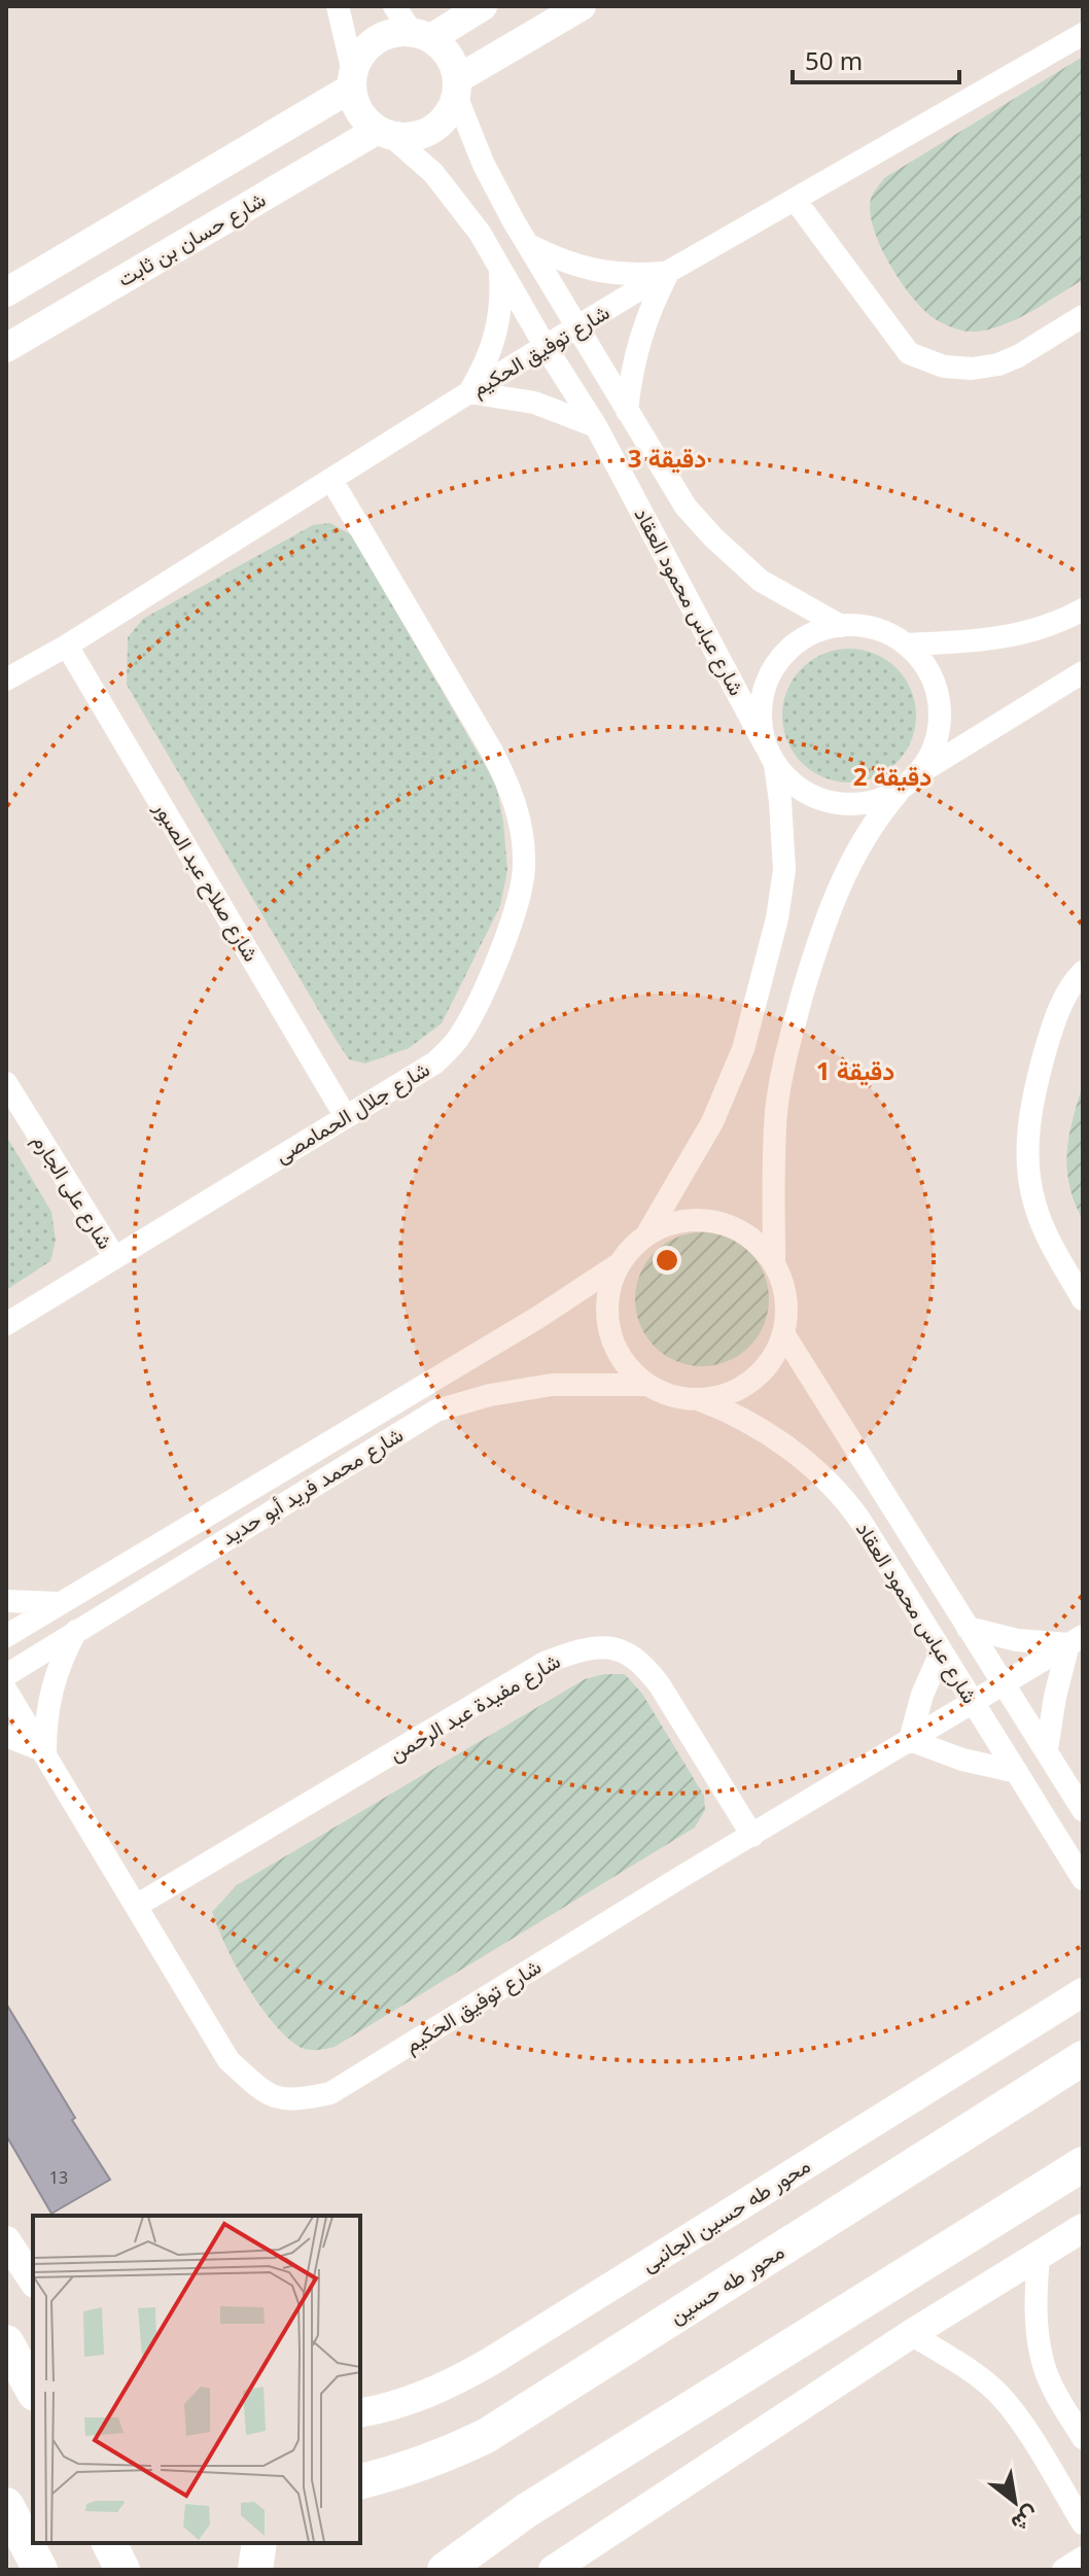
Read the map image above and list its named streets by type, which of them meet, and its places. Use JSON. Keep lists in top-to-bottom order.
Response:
{
  "streets": {
    "main road": ["محور طه حسين"],
    "street": [
      "شارع حسان بن ثابت",
      "شارع توفيق الحكيم",
      "شارع عباس محمود العقاد",
      "شارع صلاح عبد الصبور",
      "شارع جلال الحمامصى",
      "شارع على الجارم",
      "شارع محمد فريد أبو حديد",
      "شارع مفيدة عبد الرحمن",
      "محور طه حسين الجانبى"
    ]
  },
  "crossings": [
    ["شارع حسان بن ثابت", "شارع عباس محمود العقاد"],
    ["شارع توفيق الحكيم", "شارع عباس محمود العقاد"],
    ["شارع توفيق الحكيم", "شارع صلاح عبد الصبور"],
    ["شارع توفيق الحكيم", "شارع جلال الحمامصى"],
    ["شارع توفيق الحكيم", "شارع مفيدة عبد الرحمن"],
    ["شارع عباس محمود العقاد", "شارع محمد فريد أبو حديد"],
    ["شارع صلاح عبد الصبور", "شارع جلال الحمامصى"],
    ["شارع جلال الحمامصى", "شارع على الجارم"]
  ],
  "house_numbers": ["13"],
  "scale_bar": "50 m",
  "north": "bottom right",
  "rings": ["3 دقيقة", "2 دقيقة", "1 دقيقة"]
}
